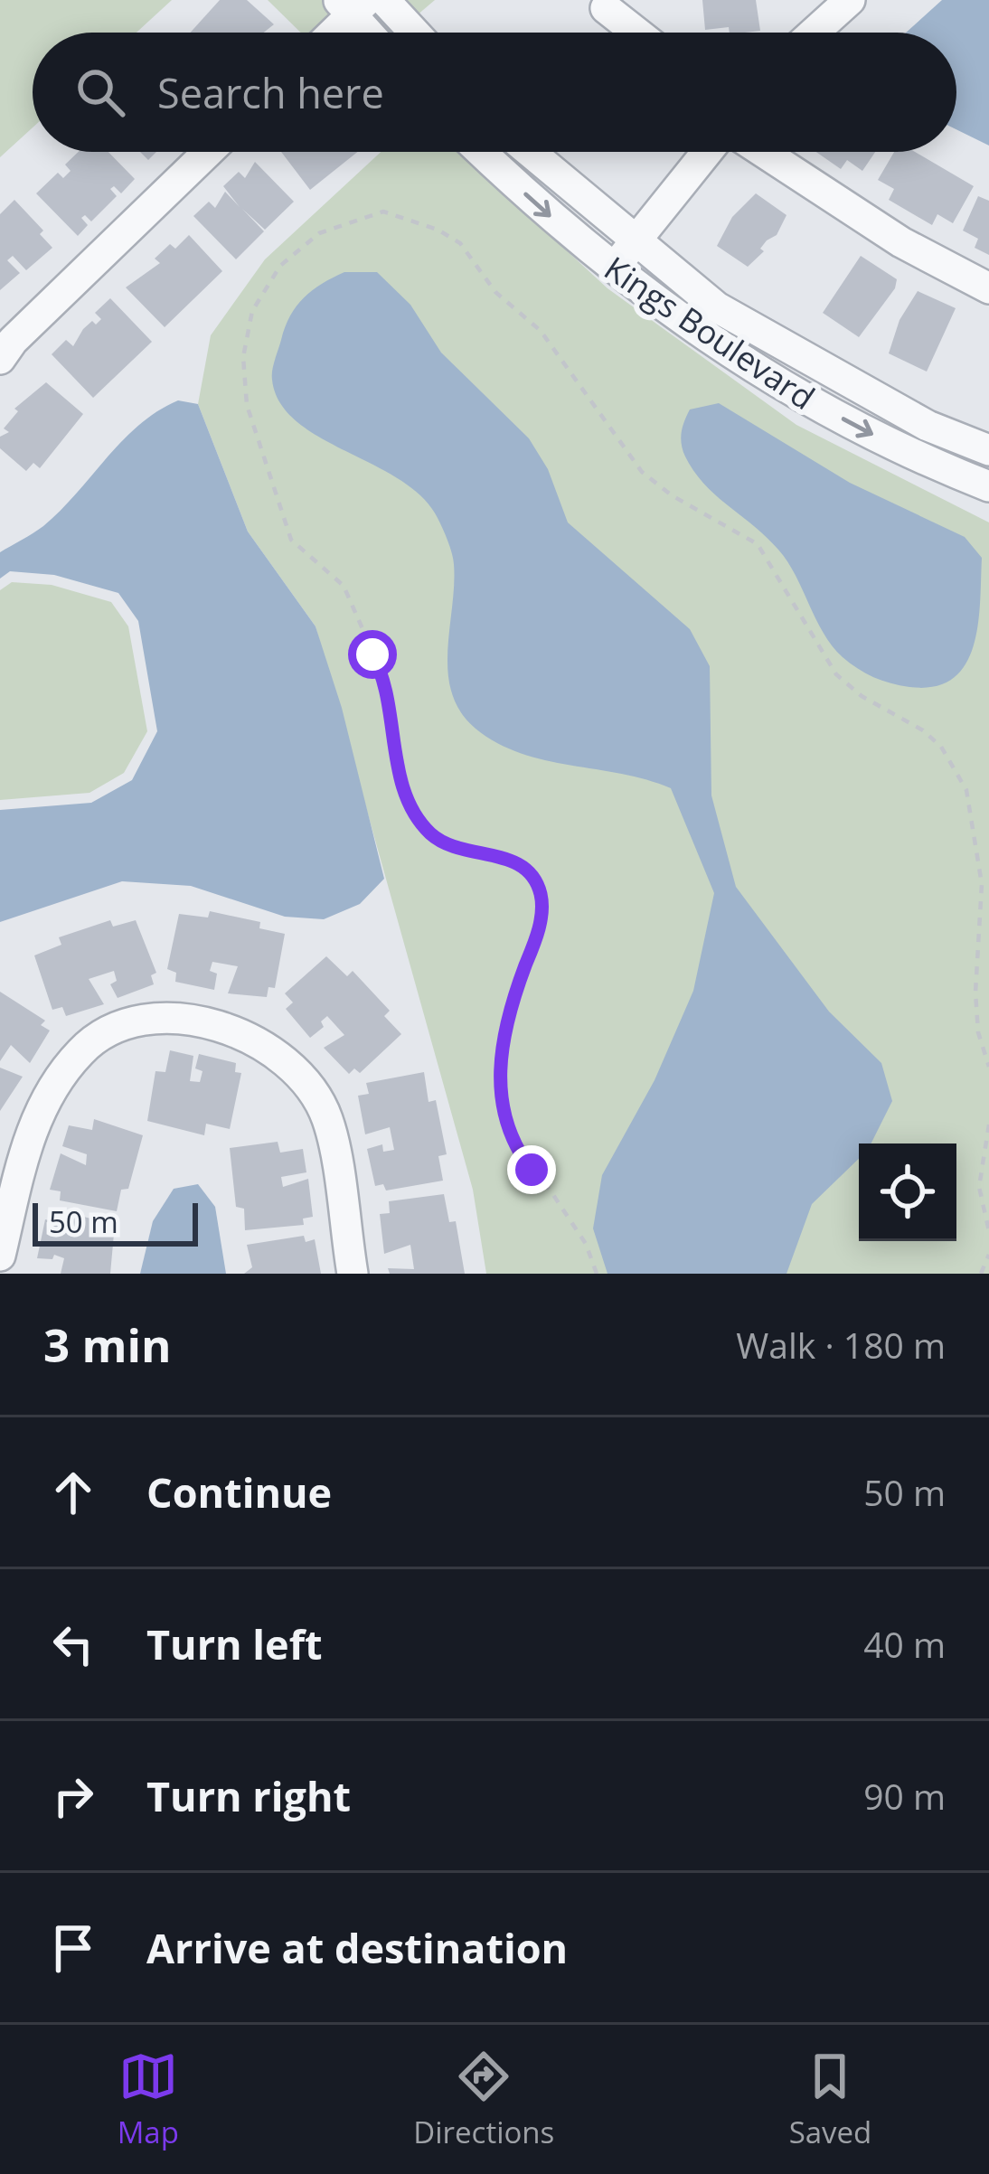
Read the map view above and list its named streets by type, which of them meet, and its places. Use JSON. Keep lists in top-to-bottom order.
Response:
{
  "streets": {
    "street": ["Kings Boulevard"]
  },
  "scale_bar": "50 m",
  "page": {
    "search": "Search here",
    "scale": "50 m",
    "heading": ["3 min", "Walk · 180 m"],
    "list": [
      ["Continue", "50 m"],
      ["Turn left", "40 m"],
      ["Turn right", "90 m"],
      "Arrive at destination"
    ],
    "nav": ["Map", "Directions", "Saved"]
  }
}
